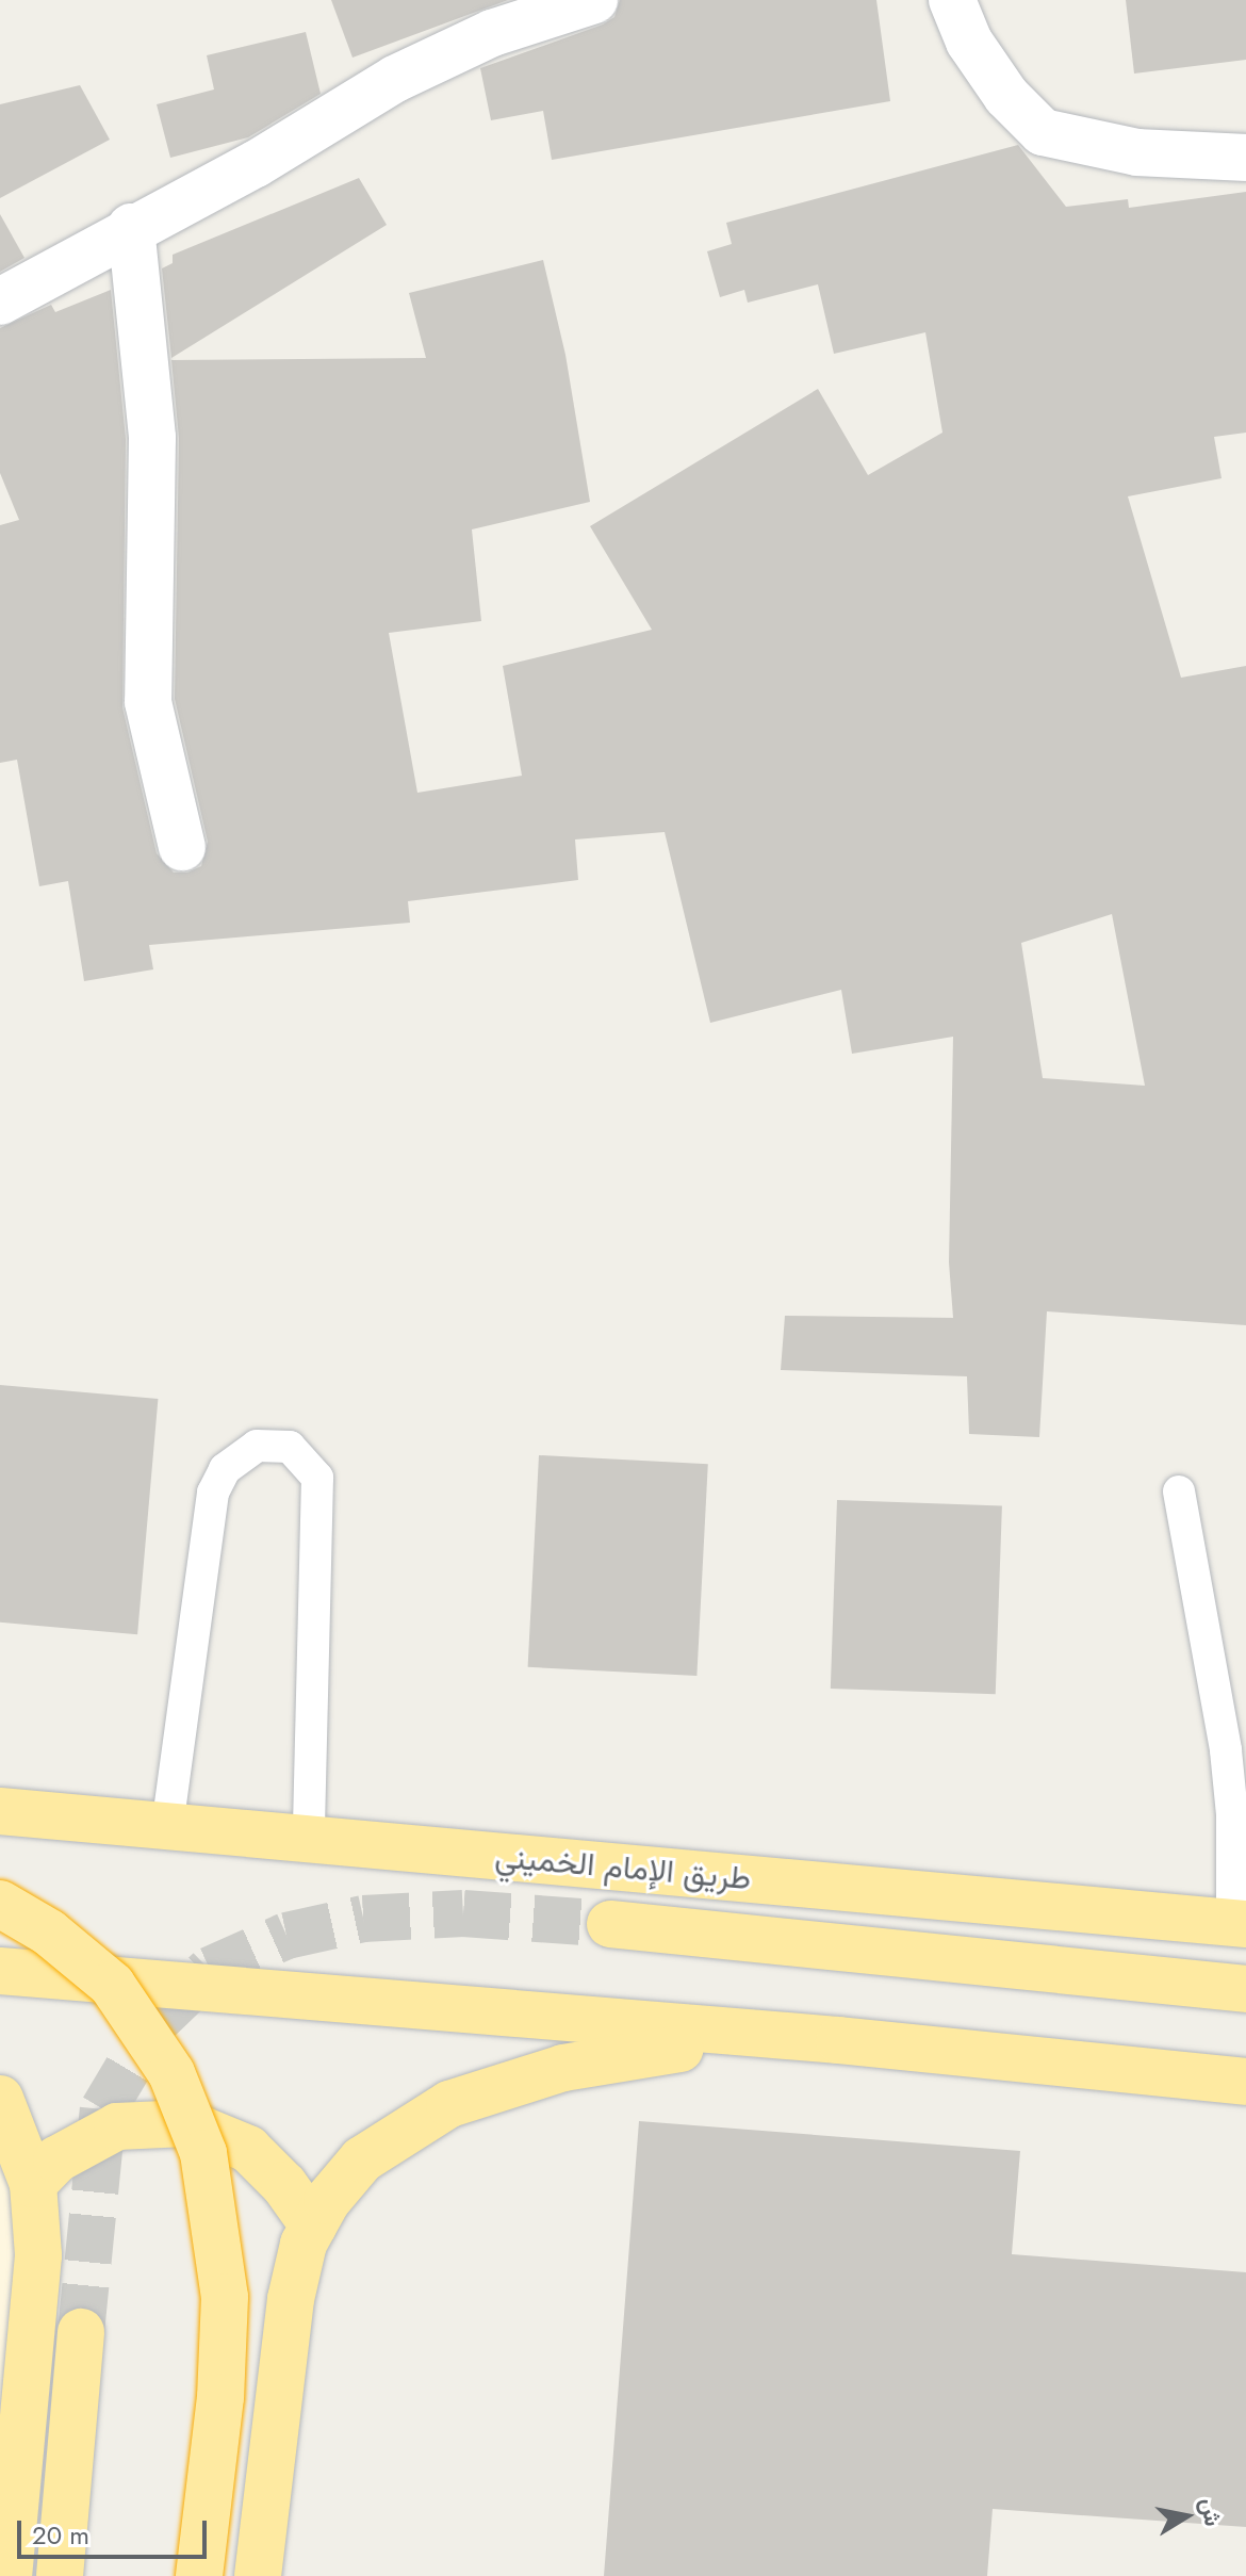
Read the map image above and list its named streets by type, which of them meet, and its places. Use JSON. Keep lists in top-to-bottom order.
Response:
{
  "streets": {
    "highway": ["طريق الإمام الخميني"]
  },
  "scale_bar": "20 m",
  "north": "right"
}
